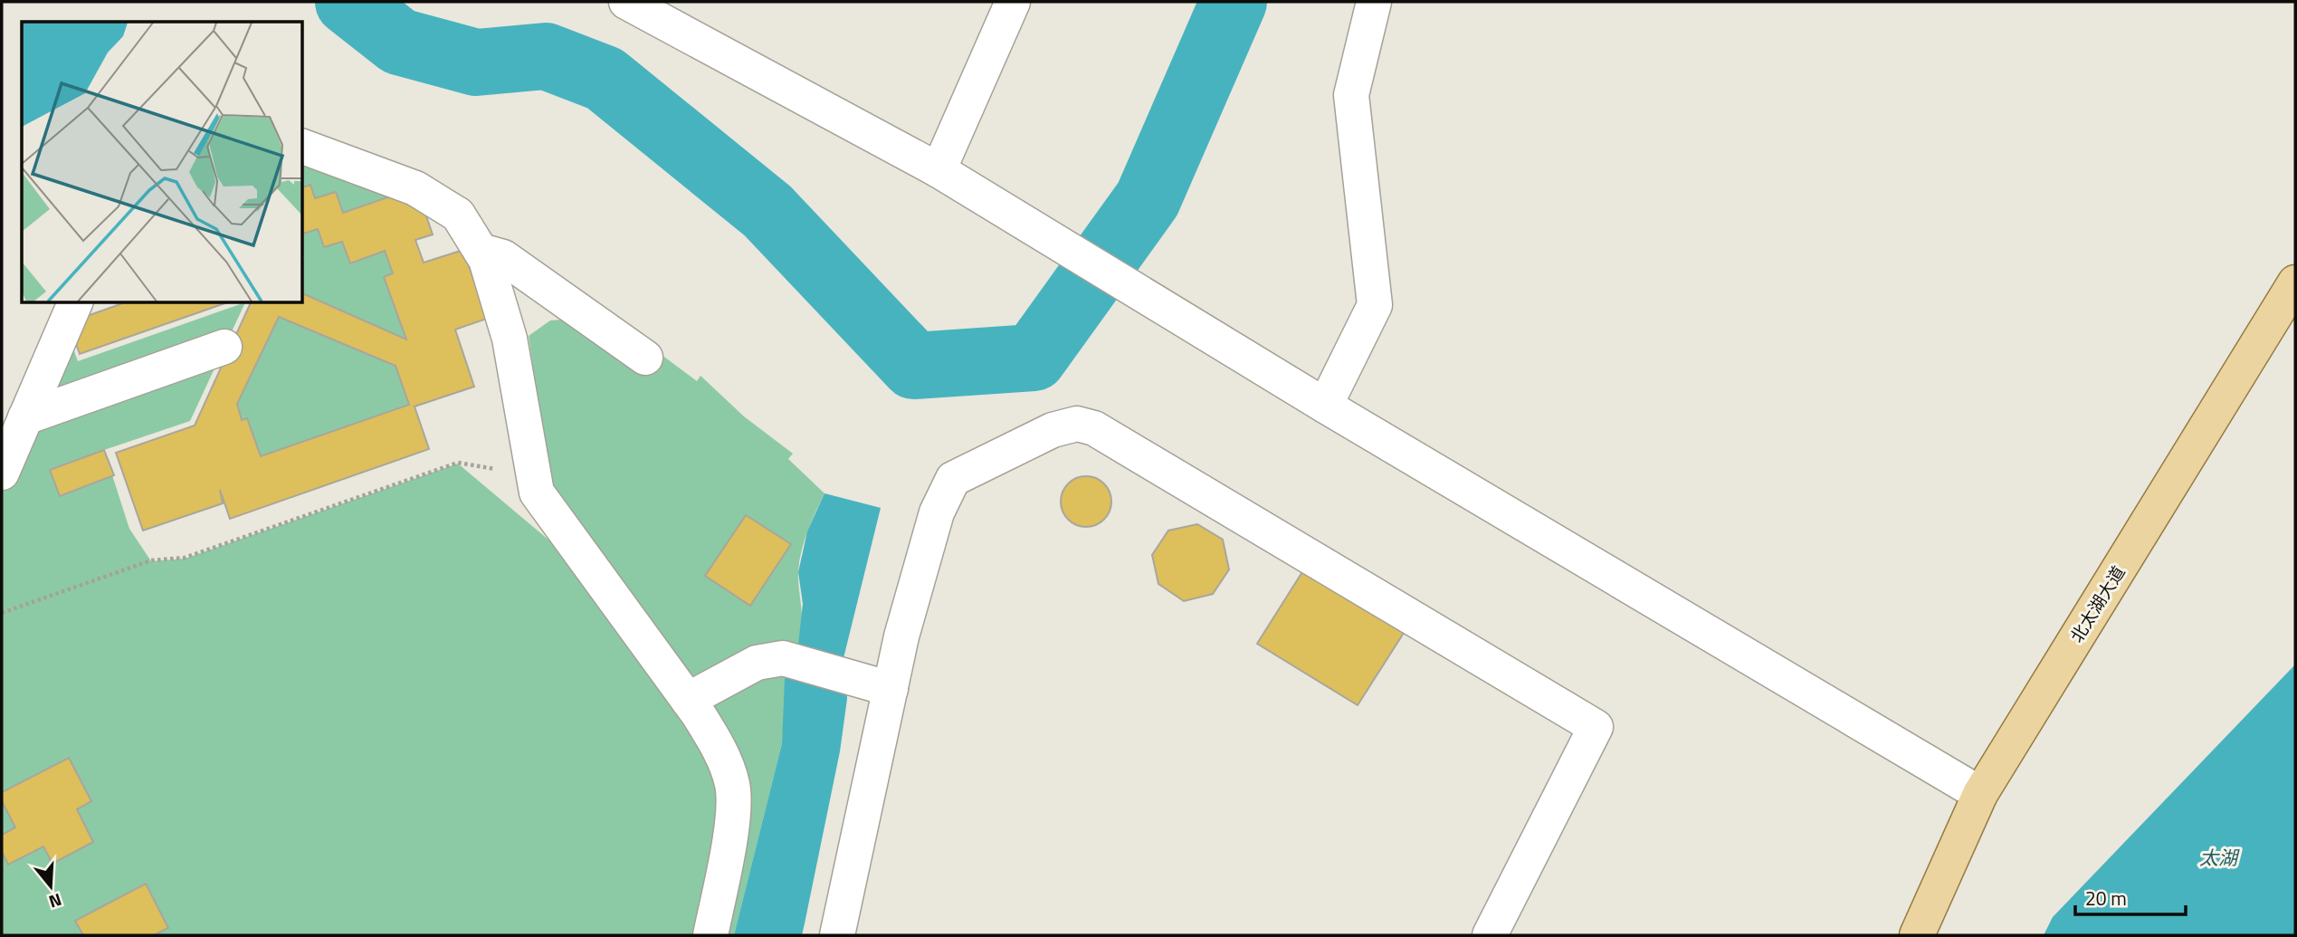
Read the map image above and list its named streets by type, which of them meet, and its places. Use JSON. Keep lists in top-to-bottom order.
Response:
{
  "streets": {
    "main road": ["北太湖大道"]
  },
  "water": ["太湖"],
  "scale_bar": "20 m",
  "north": "bottom"
}
